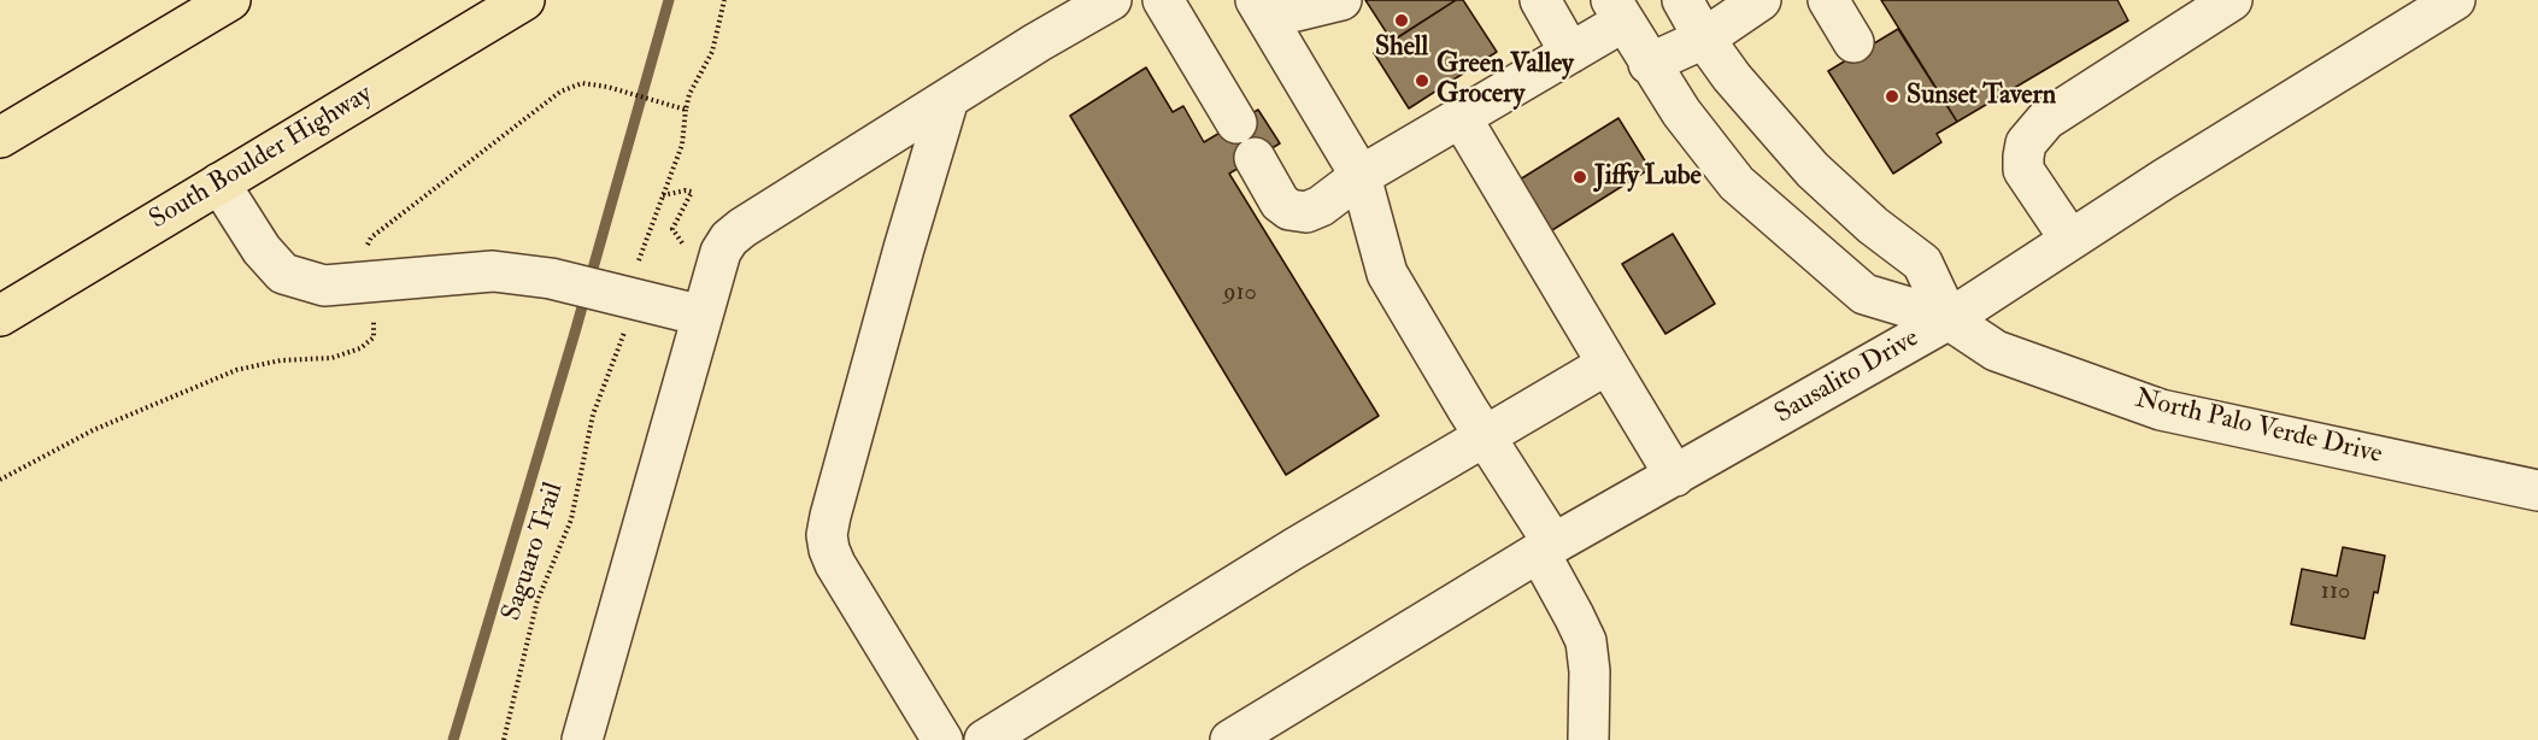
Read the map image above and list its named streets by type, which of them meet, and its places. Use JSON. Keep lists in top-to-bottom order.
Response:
{
  "streets": {
    "main road": ["South Boulder Highway"],
    "street": ["Sausalito Drive", "North Palo Verde Drive"],
    "path": ["Saguaro Trail"]
  },
  "crossings": [
    ["Sausalito Drive", "North Palo Verde Drive"]
  ],
  "places": [
    "Shell",
    "Green Valley Grocery",
    "Sunset Tavern",
    "Jiffy Lube"
  ],
  "house_numbers": ["910", "110"]
}
